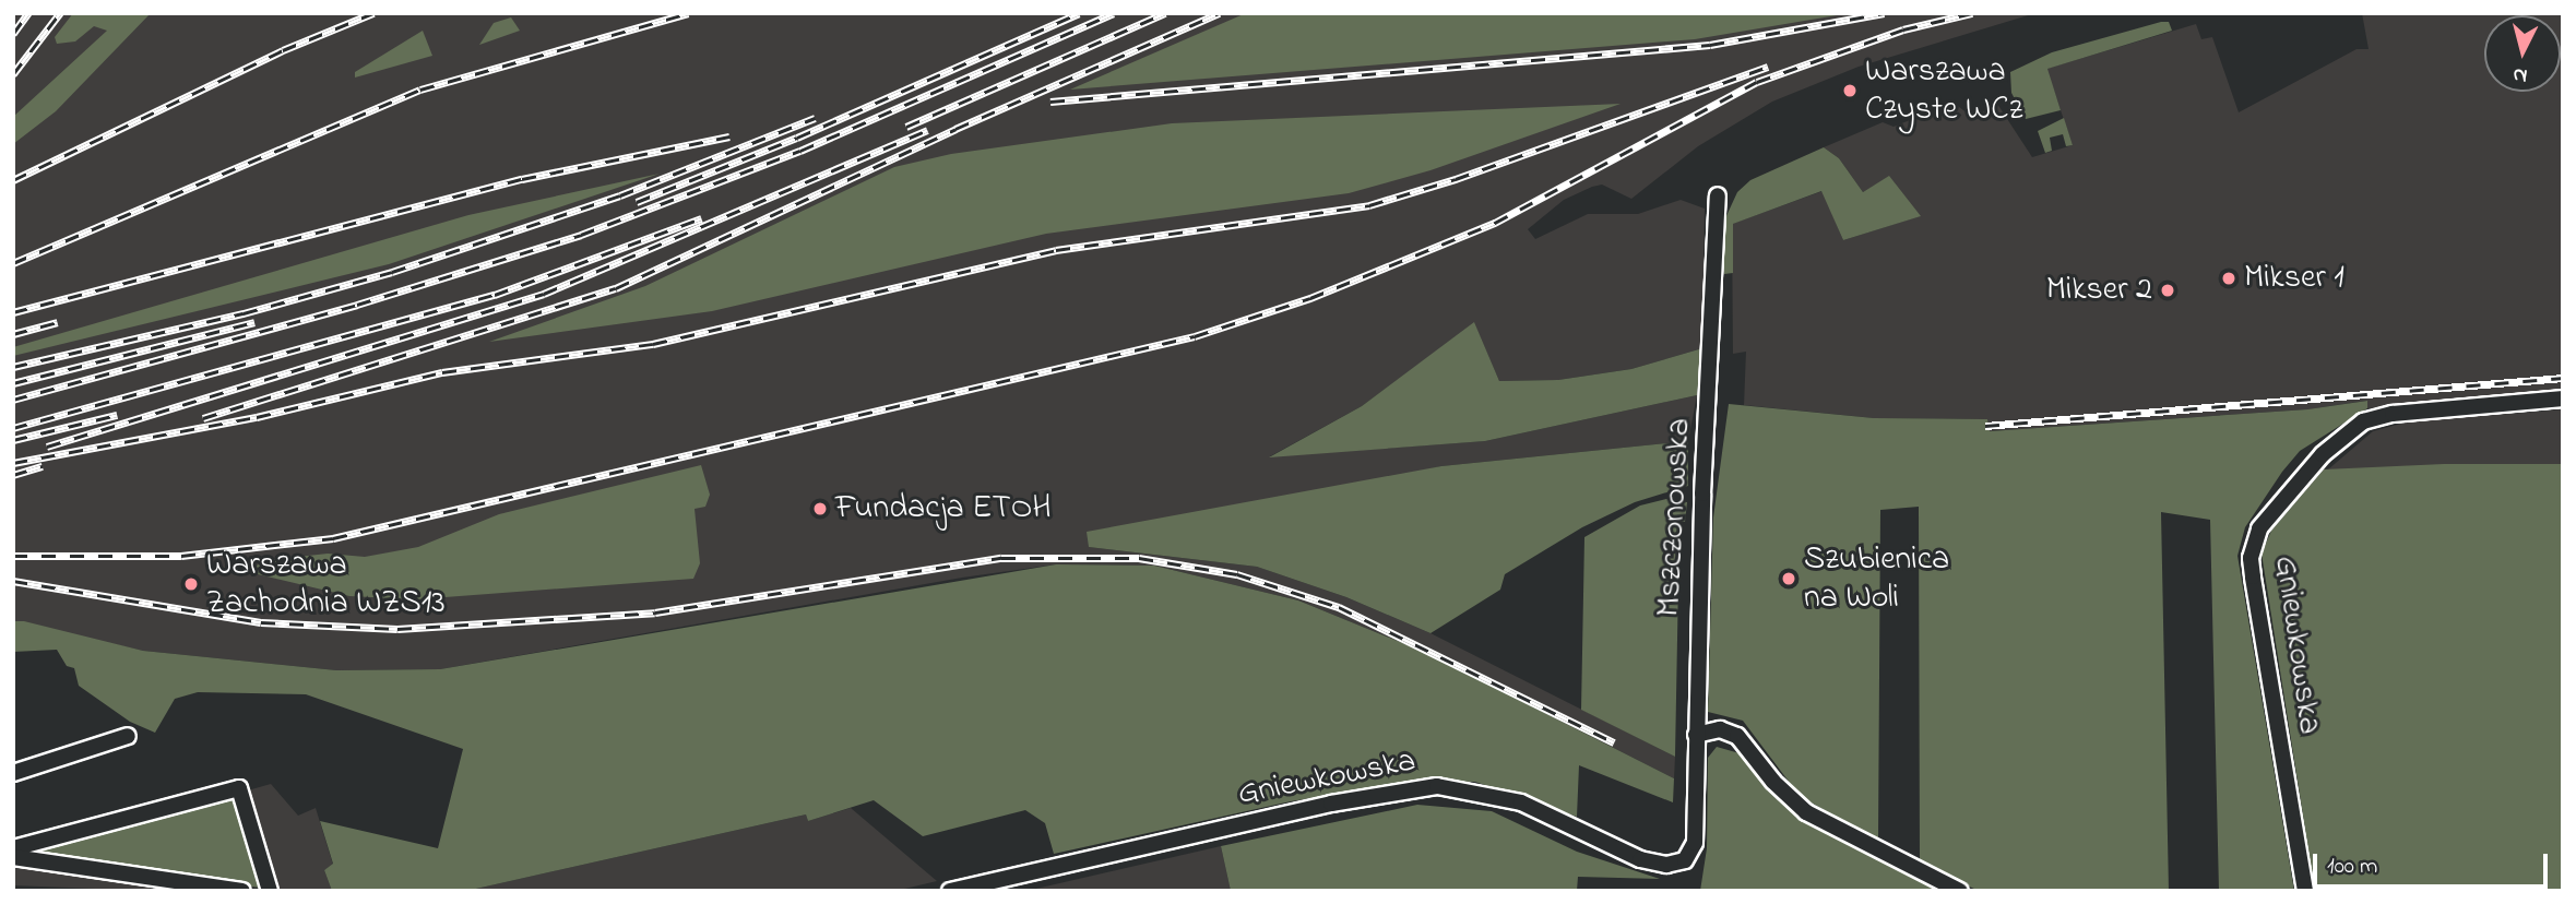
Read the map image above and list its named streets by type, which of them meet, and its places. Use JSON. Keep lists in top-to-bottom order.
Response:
{
  "streets": {
    "street": ["Mszczonowska", "Gniewkowska"]
  },
  "crossings": [
    ["Mszczonowska", "Gniewkowska"]
  ],
  "places": [
    "Warszawa Czyste WCz",
    "Mikser 1",
    "Mikser 2",
    "Fundacja ETOH",
    "Szubienica na Woli",
    "Warszawa Zachodnia WZS13"
  ],
  "scale_bar": "100 m",
  "north": "bottom"
}
